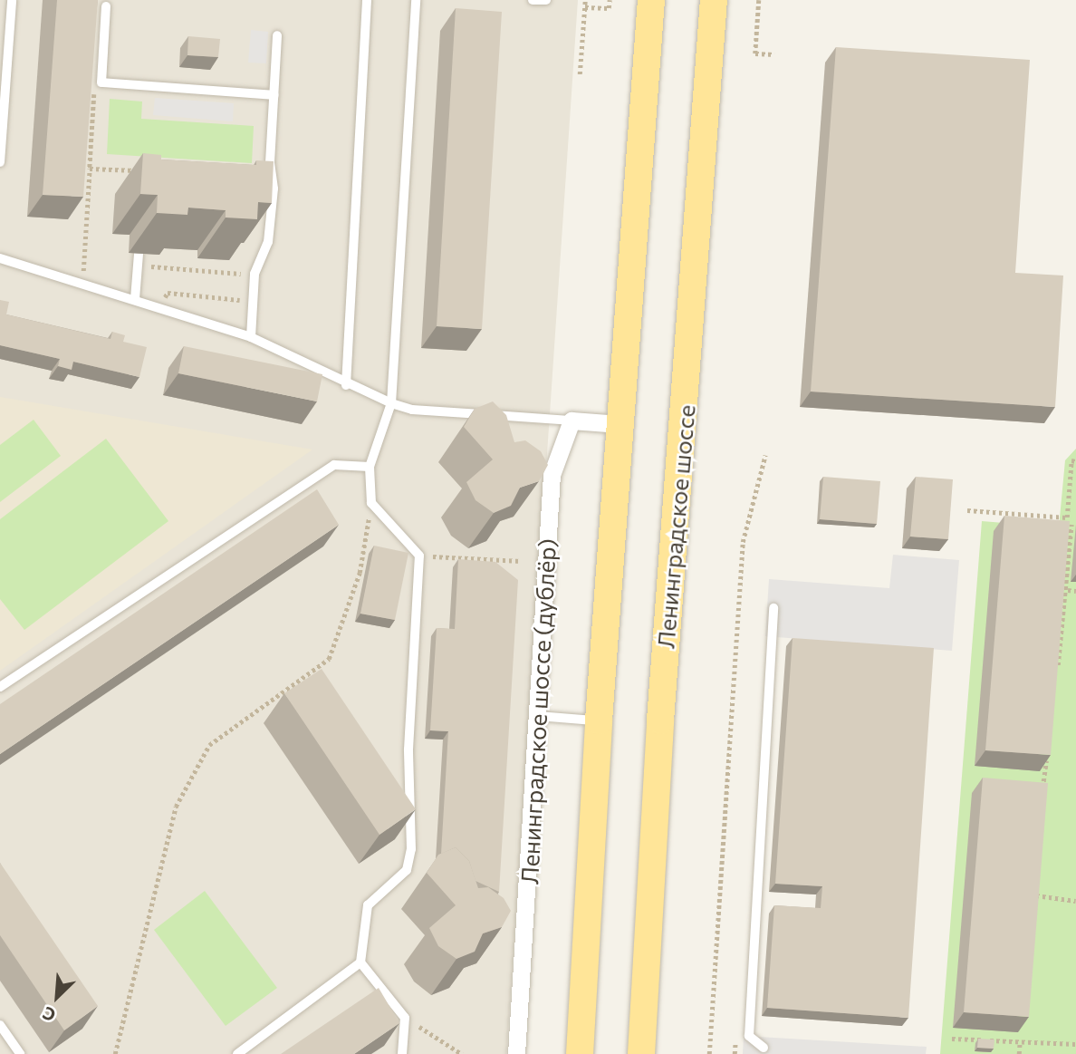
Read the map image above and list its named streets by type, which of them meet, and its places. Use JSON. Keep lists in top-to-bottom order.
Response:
{
  "streets": {
    "main road": ["Ленинградское шоссе"],
    "street": ["Ленинградское шоссе (дублёр)"]
  },
  "north": "bottom left"
}
